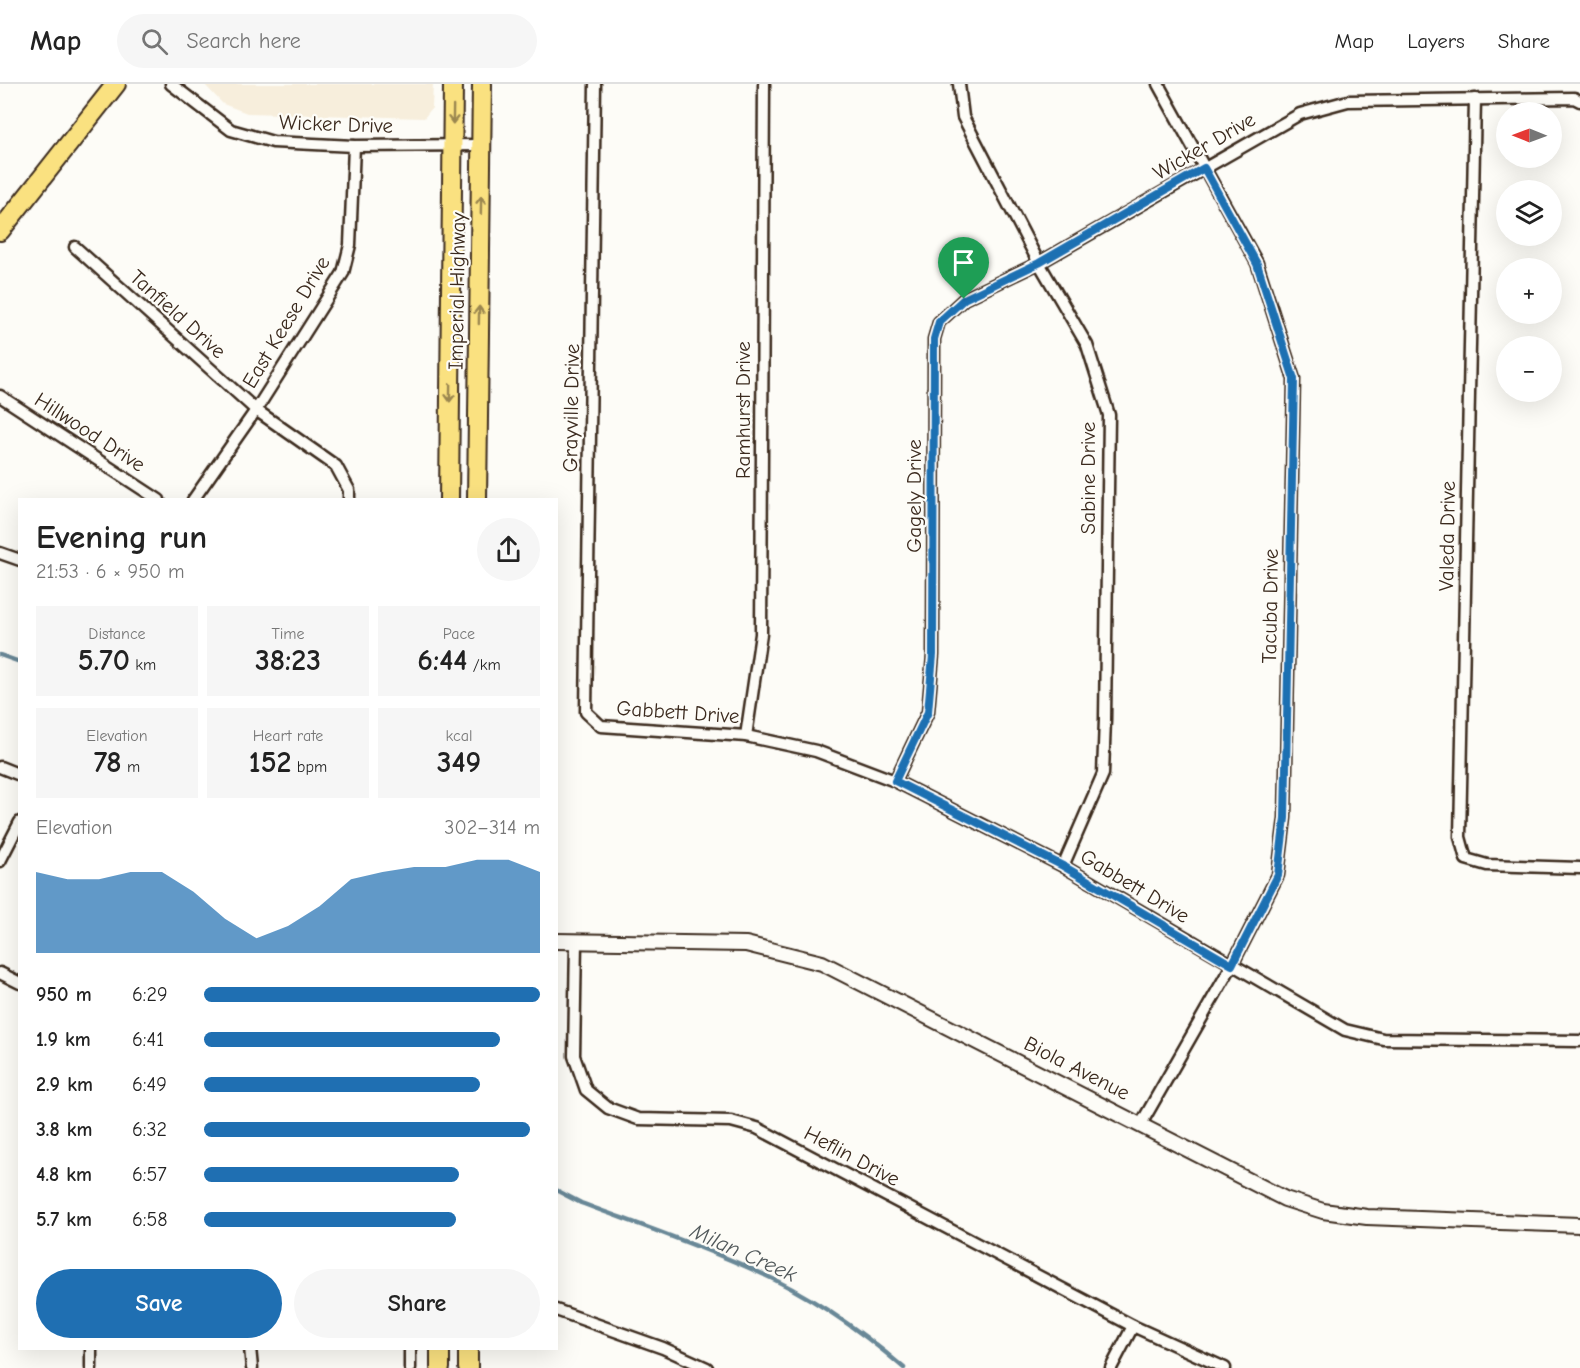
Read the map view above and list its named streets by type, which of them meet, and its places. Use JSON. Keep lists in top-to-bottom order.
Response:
{
  "streets": {
    "main road": ["Imperial Highway"],
    "street": [
      "Wicker Drive",
      "Tanfield Drive",
      "East Keese Drive",
      "Grayville Drive",
      "Ramhurst Drive",
      "Hillwood Drive",
      "Sabine Drive",
      "Gagely Drive",
      "Valeda Drive",
      "Tacuba Drive",
      "Gabbett Drive",
      "Biola Avenue",
      "Heflin Drive"
    ]
  },
  "crossings": [
    ["Wicker Drive", "Imperial Highway"],
    ["Wicker Drive", "East Keese Drive"],
    ["Wicker Drive", "Sabine Drive"],
    ["Wicker Drive", "Gagely Drive"],
    ["Wicker Drive", "Valeda Drive"],
    ["Wicker Drive", "Tacuba Drive"],
    ["Tanfield Drive", "East Keese Drive"],
    ["Grayville Drive", "Gabbett Drive"],
    ["Ramhurst Drive", "Gabbett Drive"],
    ["Sabine Drive", "Gagely Drive"],
    ["Sabine Drive", "Gabbett Drive"],
    ["Gagely Drive", "Gabbett Drive"],
    ["Tacuba Drive", "Gabbett Drive"],
    ["Tacuba Drive", "Biola Avenue"],
    ["Biola Avenue", "Heflin Drive"]
  ],
  "water": ["Milan Creek"],
  "north": "left",
  "page": {
    "header": "Map",
    "search": "Search here",
    "nav": ["Map", "Layers", "Share"],
    "map_buttons": ["+", "−"],
    "heading": ["Evening run", "21:53 · 6 × 950 m"],
    "stats": [
      ["Distance", "5.70 km"],
      ["Time", "38:23"],
      ["Pace", "6:44 /km"],
      ["Elevation", "78 m"],
      ["Heart rate", "152 bpm"],
      ["kcal", "349"]
    ],
    "chart": ["Elevation", "302–314 m"],
    "list": [
      {
        "name": "950 m",
        "note": "6:29"
      },
      {
        "name": "1.9 km",
        "note": "6:41"
      },
      {
        "name": "2.9 km",
        "note": "6:49"
      },
      {
        "name": "3.8 km",
        "note": "6:32"
      },
      {
        "name": "4.8 km",
        "note": "6:57"
      },
      {
        "name": "5.7 km",
        "note": "6:58"
      }
    ],
    "buttons": ["Save", "Share"]
  }
}
